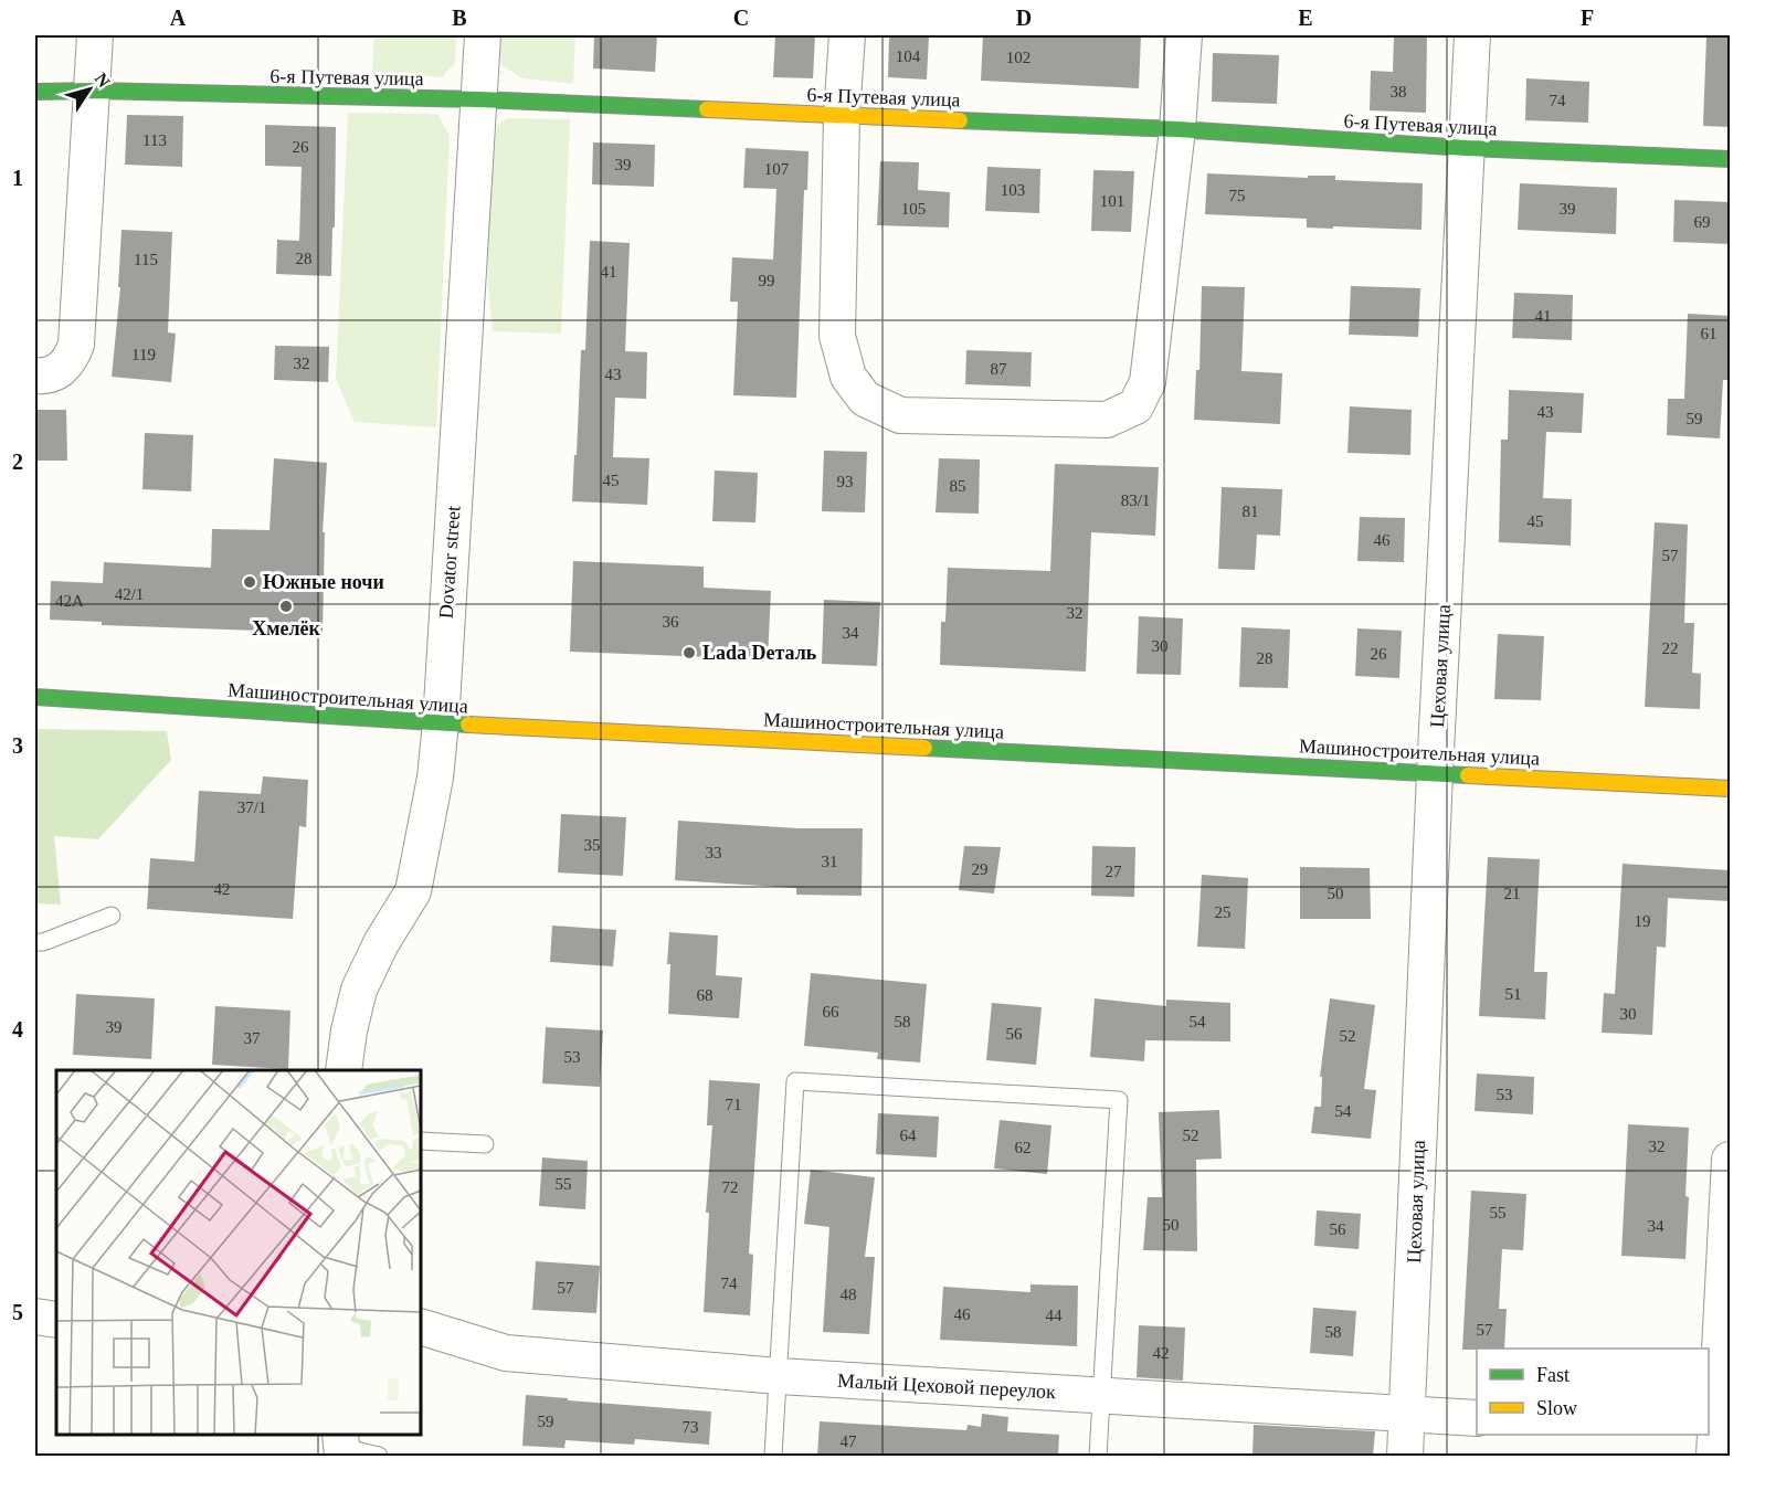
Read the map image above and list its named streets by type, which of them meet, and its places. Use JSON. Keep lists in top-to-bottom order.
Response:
{
  "streets": {
    "street": [
      "6-я Путевая улица",
      "Dovator street",
      "Цеховая улица",
      "Машиностроительная улица",
      "Малый Цеховой переулок"
    ]
  },
  "crossings": [
    ["6-я Путевая улица", "Dovator street"],
    ["6-я Путевая улица", "Цеховая улица"],
    ["Dovator street", "Машиностроительная улица"],
    ["Цеховая улица", "Машиностроительная улица"],
    ["Цеховая улица", "Малый Цеховой переулок"]
  ],
  "places": ["Южные ночи", "Хмелёк", "Lada Dеталь"],
  "house_numbers": [
    "104",
    "102",
    "38",
    "74",
    "113",
    "26",
    "39",
    "107",
    "103",
    "75",
    "101",
    "105",
    "39",
    "69",
    "28",
    "115",
    "41",
    "99",
    "41",
    "61",
    "119",
    "32",
    "87",
    "43",
    "43",
    "59",
    "45",
    "93",
    "85",
    "83/1",
    "81",
    "45",
    "46",
    "57",
    "42/1",
    "42А",
    "32",
    "36",
    "34",
    "30",
    "22",
    "26",
    "28",
    "37/1",
    "35",
    "33",
    "31",
    "29",
    "27",
    "42",
    "50",
    "21",
    "25",
    "19",
    "51",
    "68",
    "66",
    "30",
    "58",
    "54",
    "39",
    "56",
    "52",
    "37",
    "53",
    "53",
    "71",
    "54",
    "64",
    "52",
    "32",
    "62",
    "55",
    "72",
    "55",
    "50",
    "34",
    "56",
    "74",
    "57",
    "48",
    "46",
    "44",
    "57",
    "58",
    "42",
    "59",
    "73",
    "47"
  ],
  "legend": ["Fast", "Slow"],
  "north": "top right",
  "grid": {
    "columns": [
      "A",
      "B",
      "C",
      "D",
      "E",
      "F"
    ],
    "rows": [
      "1",
      "2",
      "3",
      "4",
      "5"
    ]
  }
}
